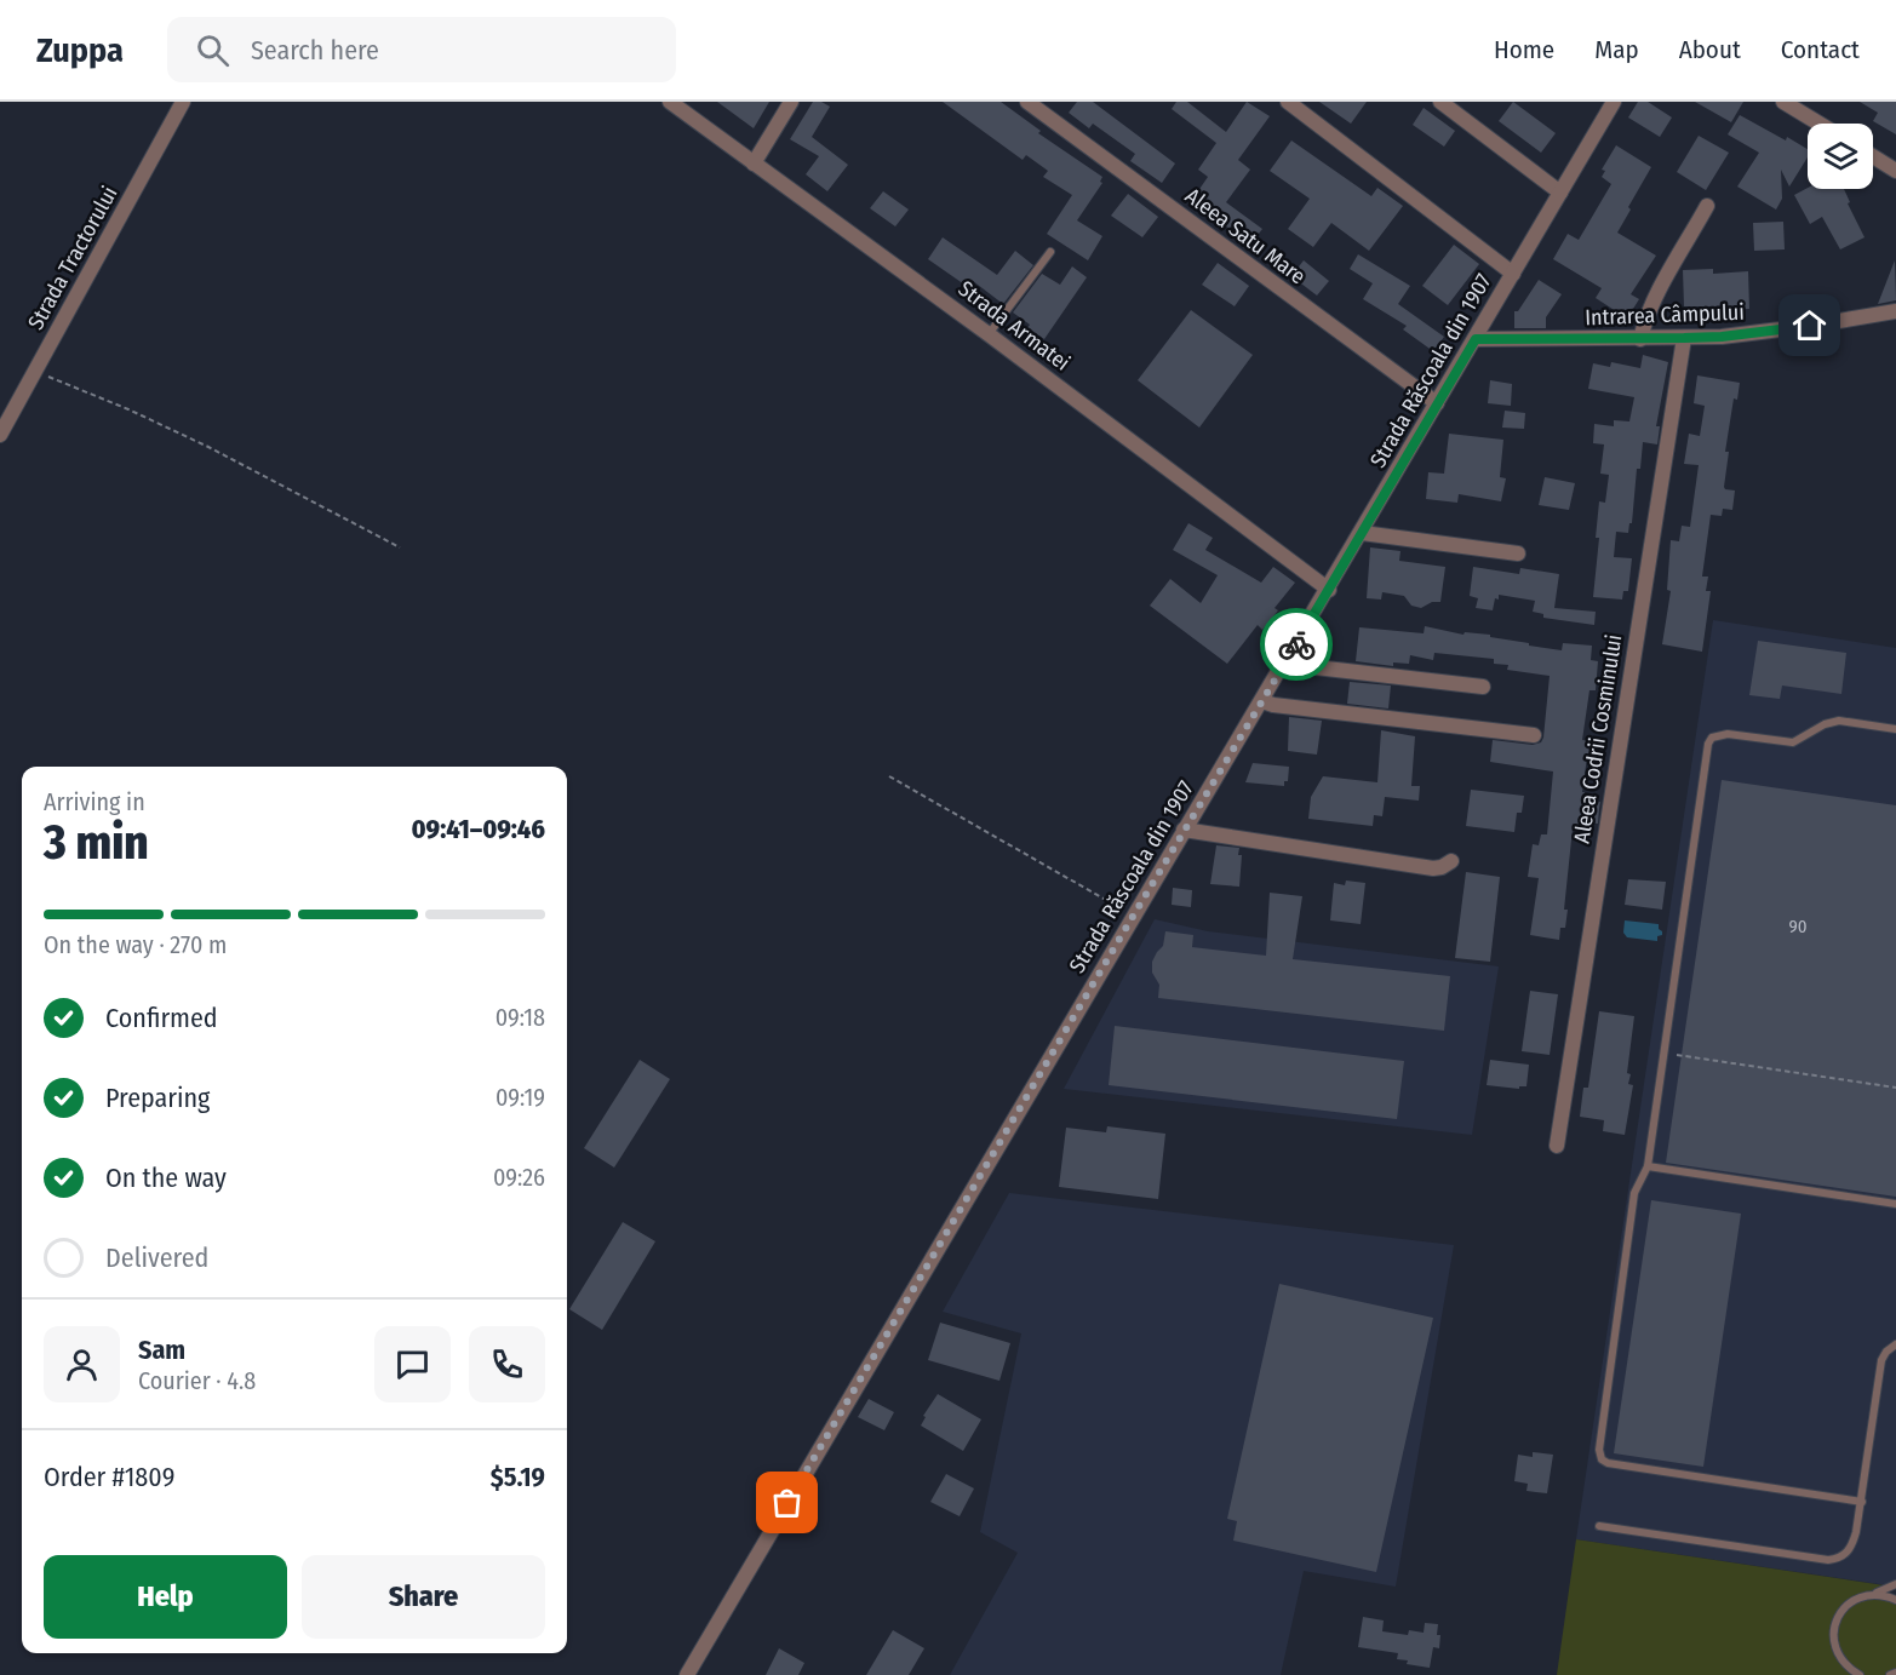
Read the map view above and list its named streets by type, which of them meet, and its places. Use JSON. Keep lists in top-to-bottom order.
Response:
{
  "streets": {
    "street": [
      "Aleea Satu Mare",
      "Strada Tractorului",
      "Intrarea Câmpului",
      "Strada Armatei",
      "Strada Răscoala din 1907",
      "Aleea Codrii Cosminului"
    ]
  },
  "crossings": [
    ["Aleea Satu Mare", "Strada Răscoala din 1907"],
    ["Intrarea Câmpului", "Strada Răscoala din 1907"],
    ["Intrarea Câmpului", "Aleea Codrii Cosminului"],
    ["Strada Armatei", "Strada Răscoala din 1907"]
  ],
  "house_numbers": ["90"],
  "page": {
    "header": "Zuppa",
    "search": "Search here",
    "nav": [
      "Home",
      "Map",
      "About",
      "Contact"
    ],
    "heading": ["3 min", "Arriving in", "09:41–09:46"],
    "panel": [
      "Sam",
      "Courier · 4.8",
      "Order #1809",
      "$5.19"
    ],
    "bar": "On the way · 270 m",
    "list": [
      ["Confirmed", "09:18"],
      ["Preparing", "09:19"],
      ["On the way", "09:26"],
      "Delivered"
    ],
    "buttons": ["Help", "Share"]
  }
}
